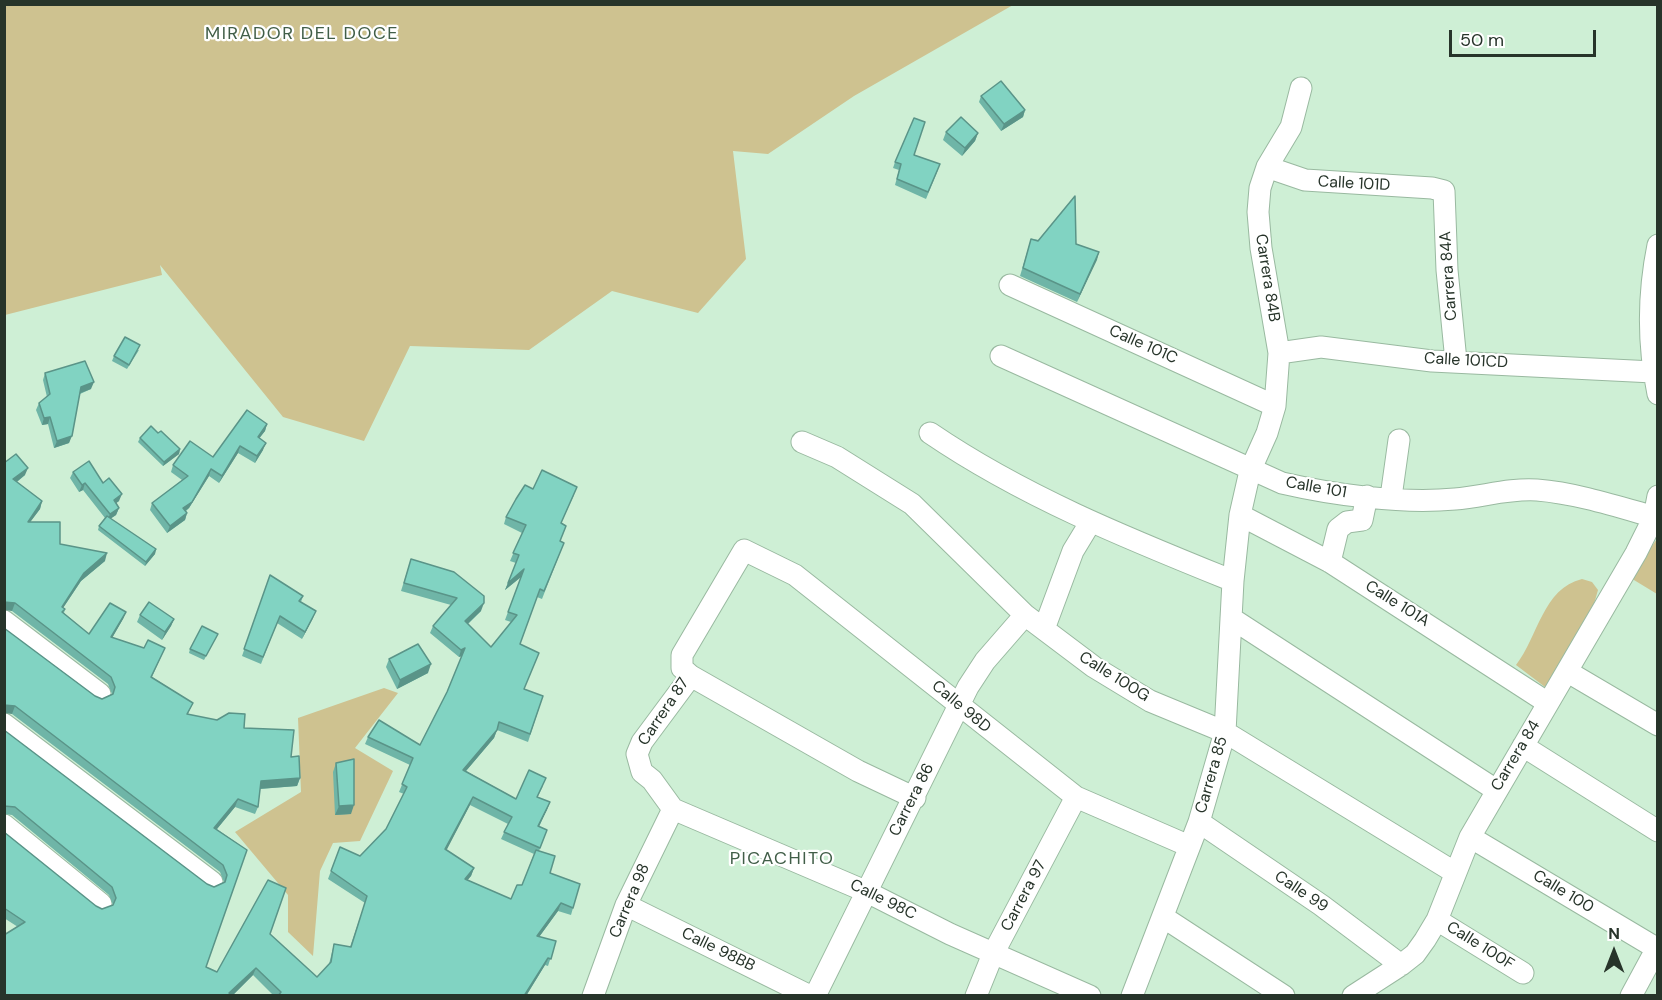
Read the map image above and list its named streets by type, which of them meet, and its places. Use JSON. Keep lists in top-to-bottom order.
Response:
{
  "streets": {
    "street": [
      "Calle 101D",
      "Carrera 84A",
      "Carrera 84B",
      "Calle 101C",
      "Calle 101CD",
      "Calle 101",
      "Calle 101A",
      "Calle 100G",
      "Calle 98D",
      "Carrera 87",
      "Carrera 84",
      "Carrera 85",
      "Carrera 86",
      "Calle 99",
      "Calle 100",
      "Carrera 97",
      "Calle 98C",
      "Carrera 98",
      "Calle 100F",
      "Calle 98BB"
    ]
  },
  "crossings": [
    ["Calle 101D", "Carrera 84A"],
    ["Calle 101D", "Carrera 84B"],
    ["Carrera 84A", "Calle 101CD"],
    ["Carrera 84B", "Calle 101C"],
    ["Carrera 84B", "Calle 101CD"],
    ["Carrera 84B", "Calle 101"],
    ["Carrera 84B", "Carrera 85"],
    ["Calle 101", "Carrera 84"],
    ["Calle 101", "Carrera 85"],
    ["Calle 101A", "Carrera 84"],
    ["Calle 101A", "Carrera 85"],
    ["Calle 100G", "Carrera 84"],
    ["Calle 100G", "Carrera 85"],
    ["Calle 100G", "Carrera 86"],
    ["Calle 98D", "Carrera 87"],
    ["Calle 98D", "Carrera 85"],
    ["Calle 98D", "Carrera 86"],
    ["Calle 98D", "Carrera 97"],
    ["Carrera 87", "Calle 98C"],
    ["Carrera 87", "Carrera 98"],
    ["Carrera 84", "Calle 99"],
    ["Carrera 84", "Calle 100"],
    ["Carrera 84", "Calle 100F"],
    ["Carrera 85", "Calle 99"],
    ["Carrera 86", "Calle 98C"],
    ["Carrera 86", "Calle 98BB"],
    ["Carrera 97", "Calle 98C"],
    ["Calle 98C", "Carrera 98"],
    ["Carrera 98", "Calle 98BB"]
  ],
  "districts": ["MIRADOR DEL DOCE", "PICACHITO"],
  "scale_bar": "50 m",
  "north": "top"
}
